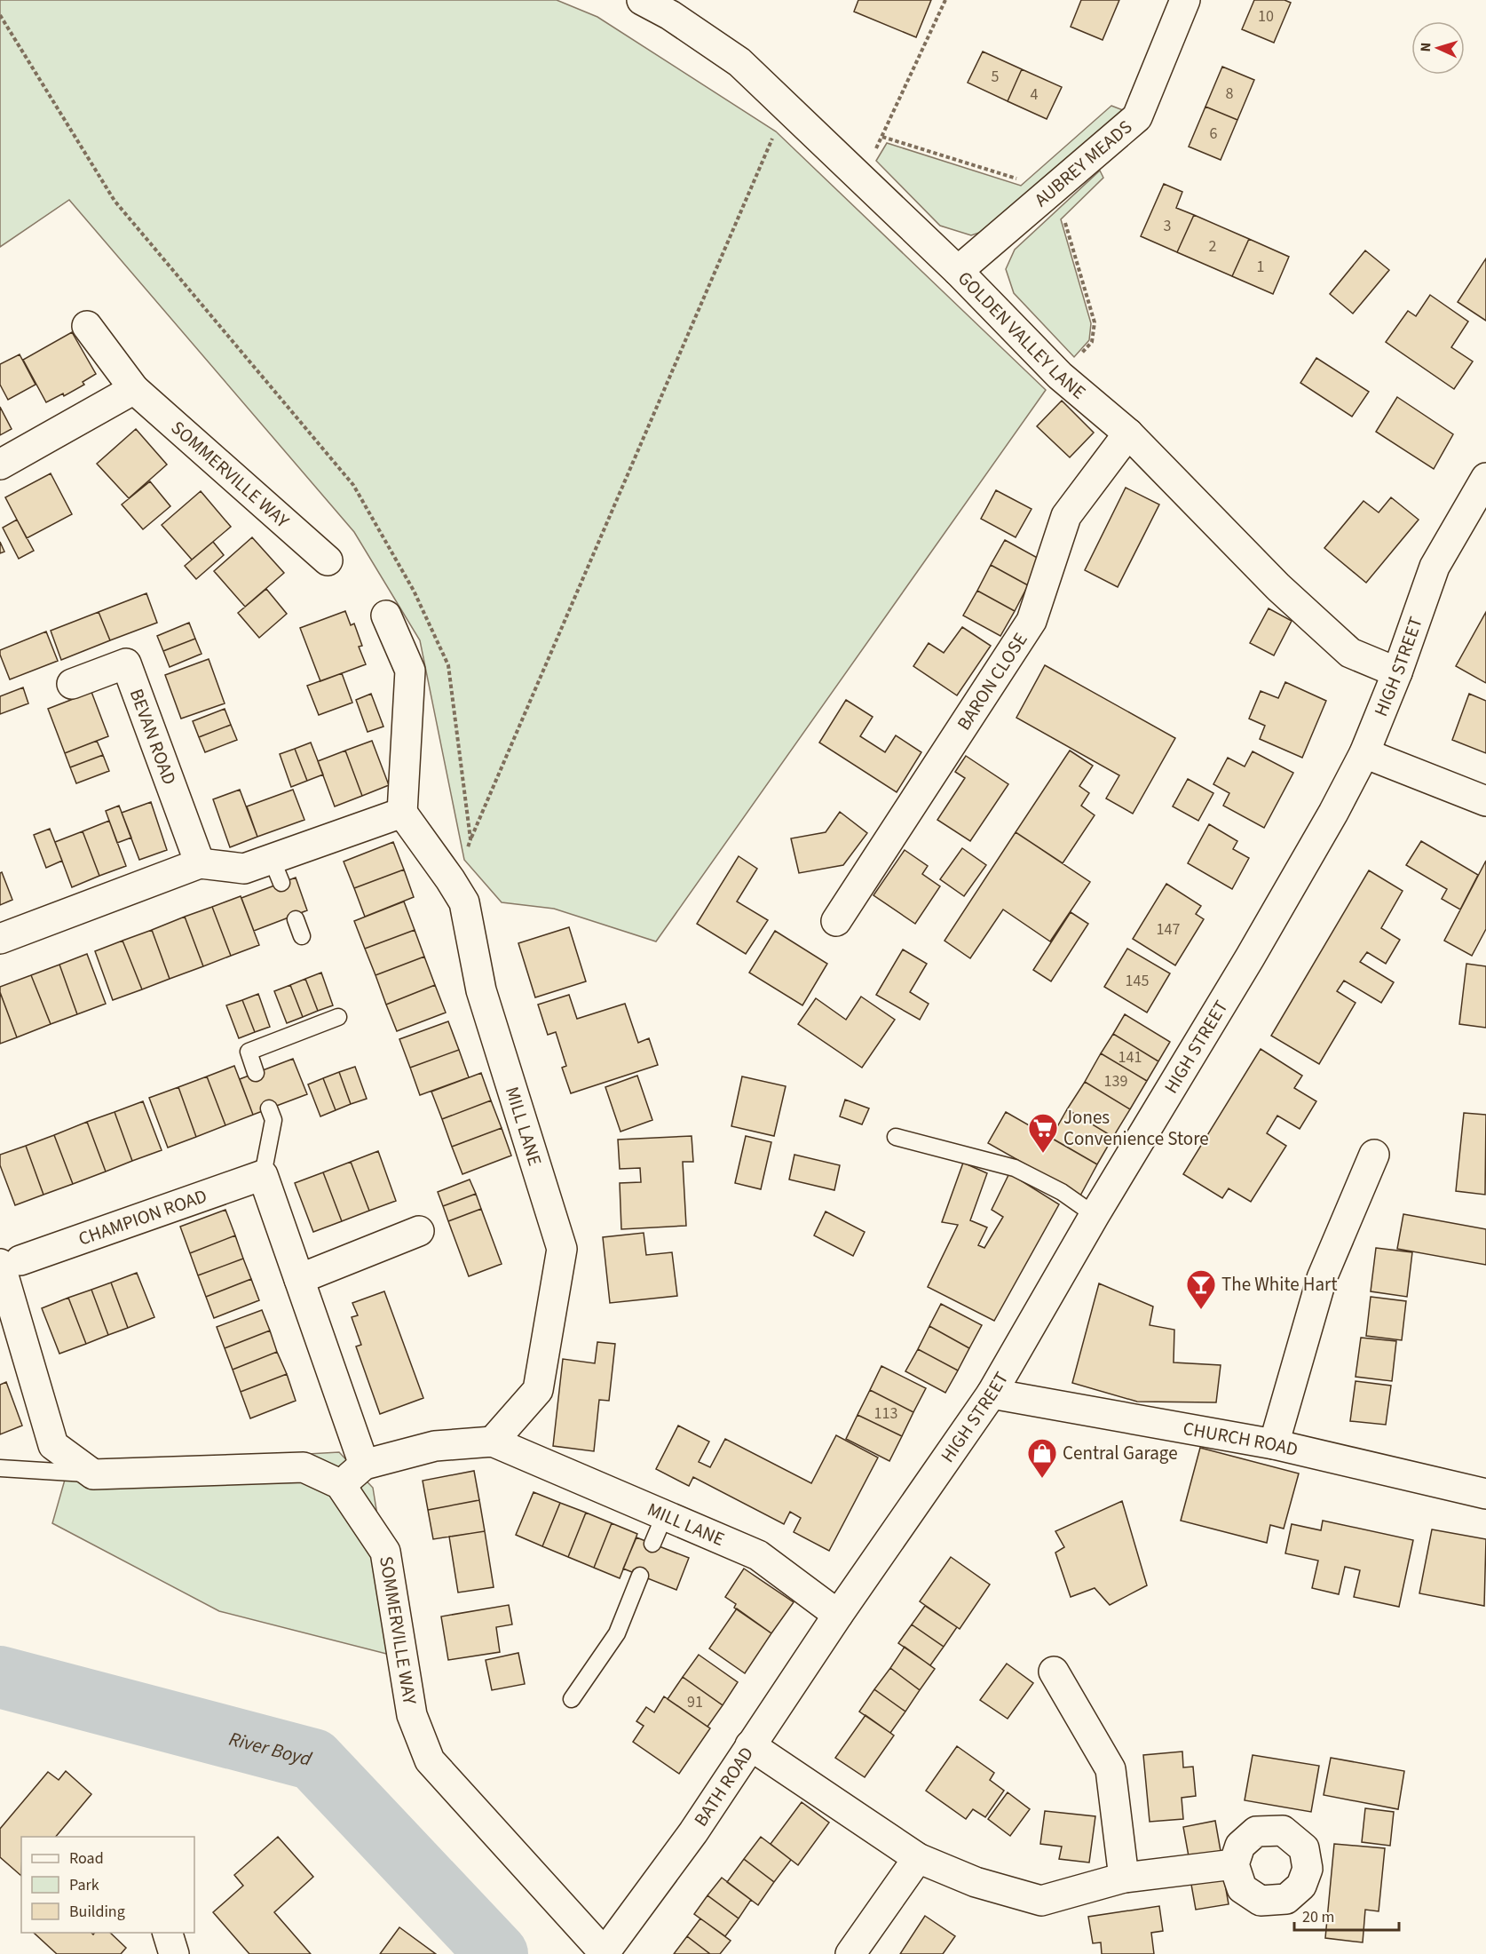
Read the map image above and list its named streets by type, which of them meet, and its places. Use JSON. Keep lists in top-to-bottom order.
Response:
{
  "streets": {
    "street": [
      "AUBREY MEADS",
      "GOLDEN VALLEY LANE",
      "SOMMERVILLE WAY",
      "HIGH STREET",
      "BARON CLOSE",
      "BEVAN ROAD",
      "MILL LANE",
      "CHAMPION ROAD",
      "CHURCH ROAD",
      "BATH ROAD"
    ]
  },
  "crossings": [
    ["AUBREY MEADS", "GOLDEN VALLEY LANE"],
    ["GOLDEN VALLEY LANE", "HIGH STREET"],
    ["GOLDEN VALLEY LANE", "BARON CLOSE"],
    ["SOMMERVILLE WAY", "MILL LANE"],
    ["SOMMERVILLE WAY", "BATH ROAD"],
    ["HIGH STREET", "MILL LANE"],
    ["HIGH STREET", "CHURCH ROAD"],
    ["HIGH STREET", "BATH ROAD"],
    ["MILL LANE", "BATH ROAD"]
  ],
  "water": ["River Boyd"],
  "places": {
    "supermarket": ["Jones Convenience Store"],
    "bar": ["The White Hart"],
    "shop": ["Central Garage"]
  },
  "house_numbers": [
    "10",
    "5",
    "8",
    "4",
    "6",
    "3",
    "2",
    "1",
    "147",
    "145",
    "141",
    "139",
    "113",
    "91"
  ],
  "legend": ["Road", "Park", "Building"],
  "scale_bar": "20 m",
  "north": "left"
}
